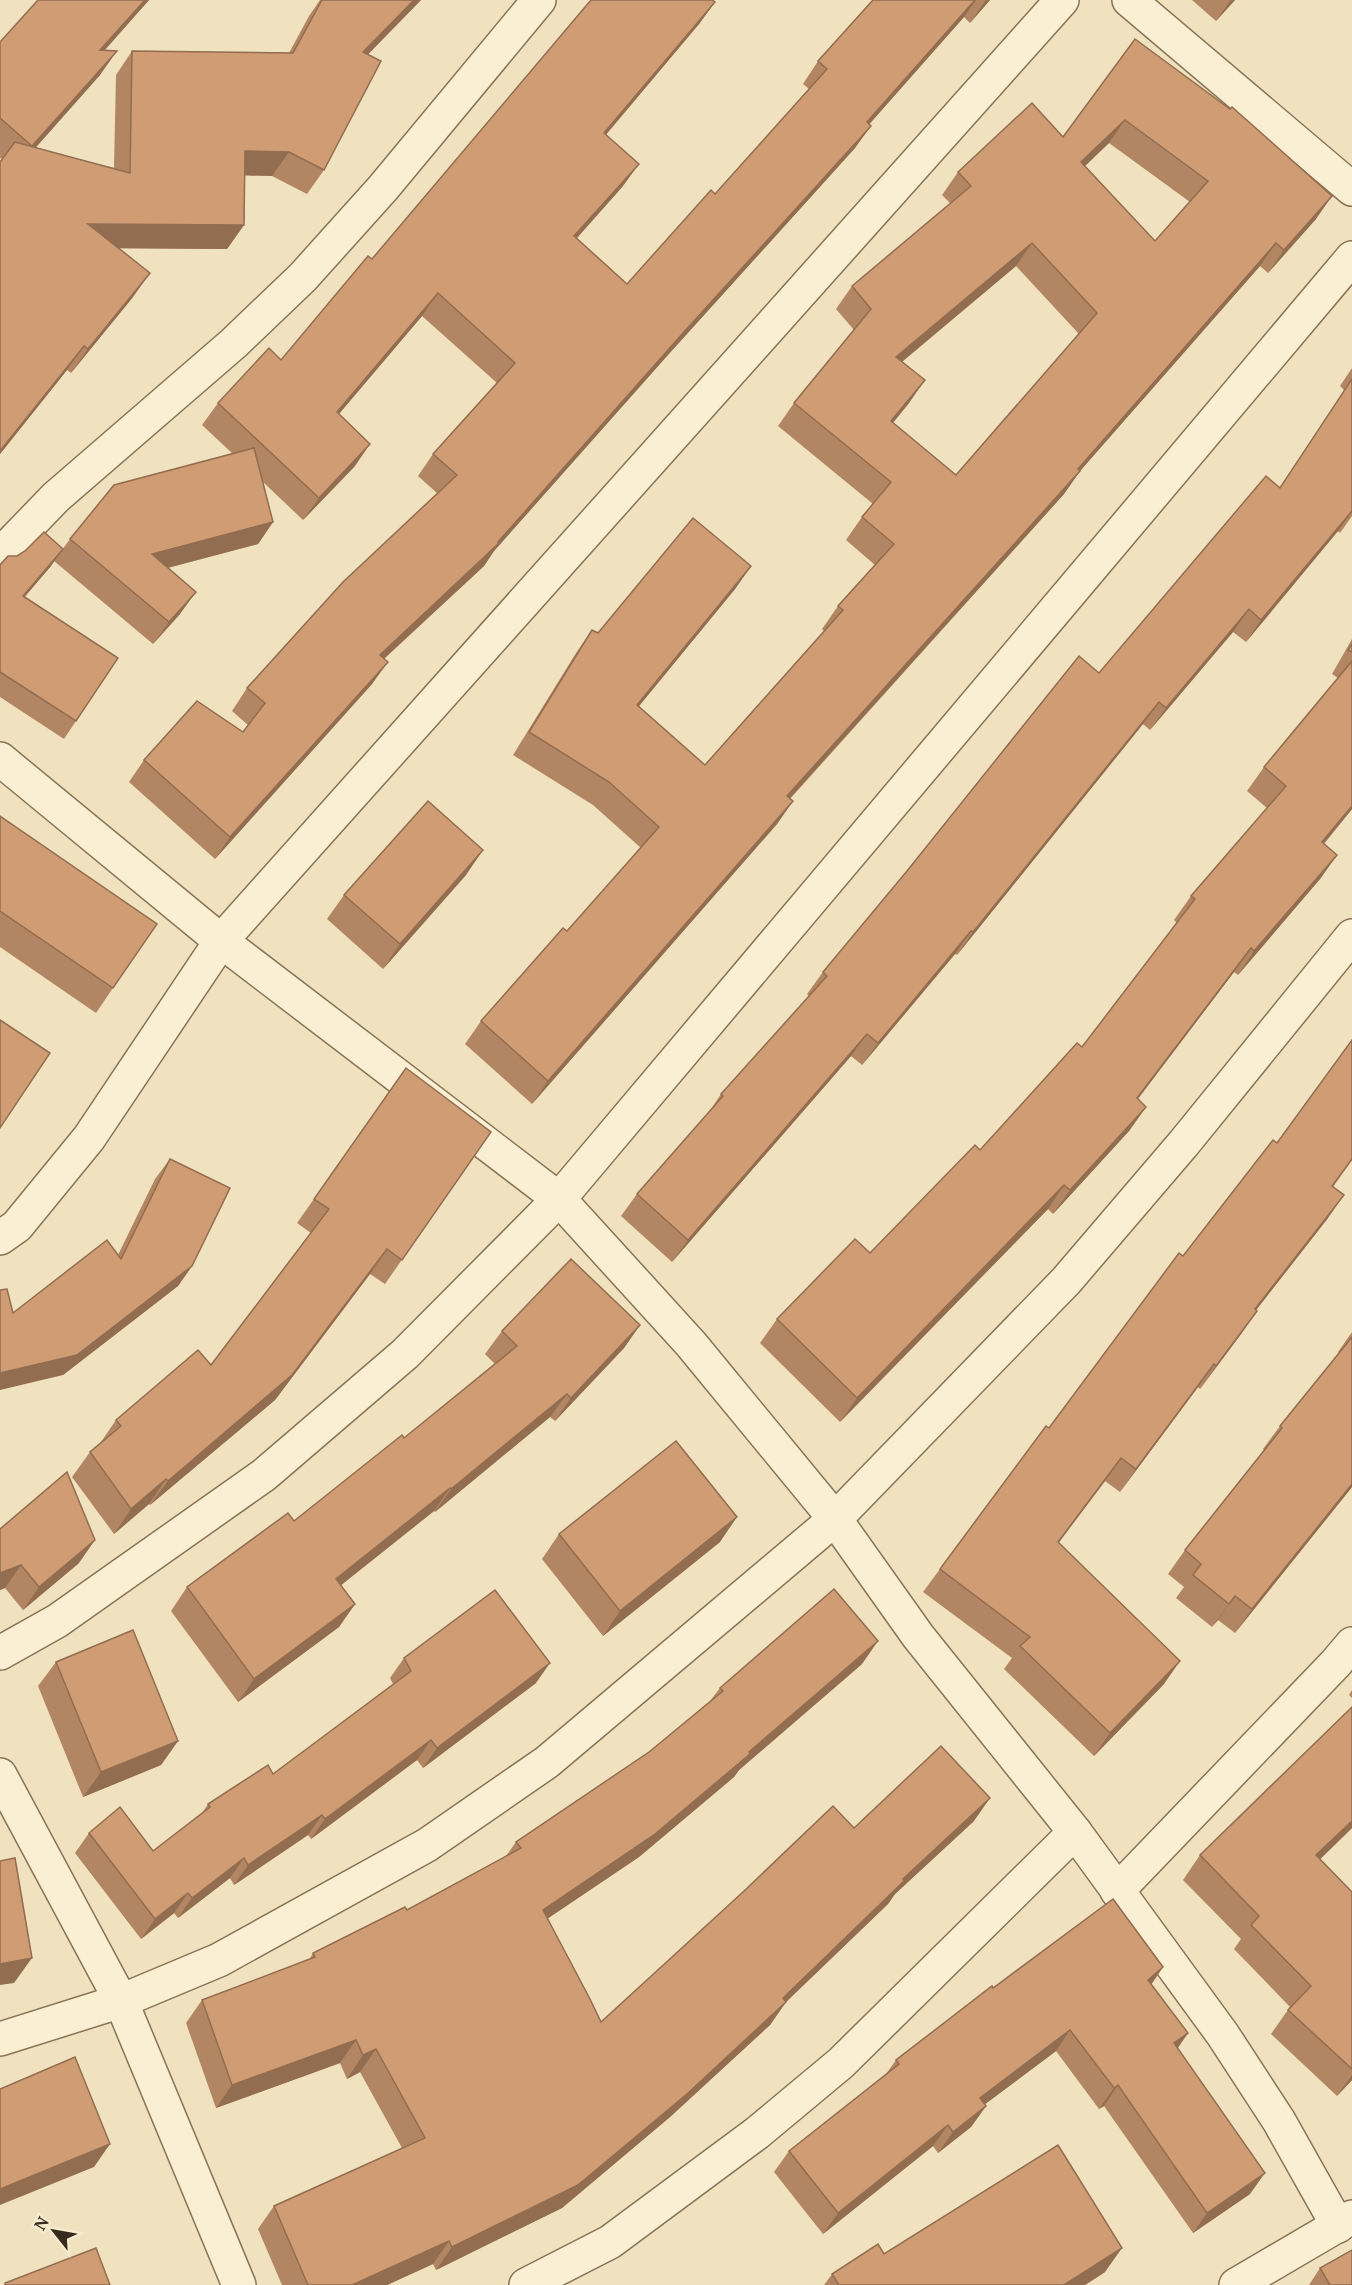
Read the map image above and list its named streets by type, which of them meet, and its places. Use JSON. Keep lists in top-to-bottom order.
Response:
{
  "north": "top left"
}
